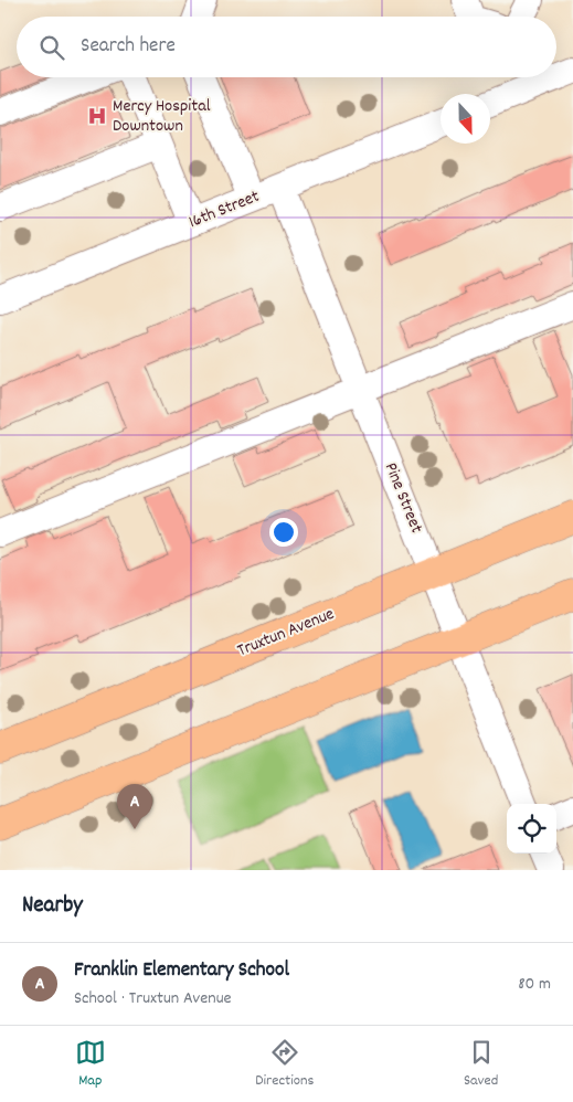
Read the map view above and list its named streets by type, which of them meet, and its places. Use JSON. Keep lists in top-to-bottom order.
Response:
{
  "streets": {
    "main road": ["Truxtun Avenue"],
    "street": ["16th Street", "Pine Street"]
  },
  "crossings": [
    ["16th Street", "Pine Street"],
    ["Pine Street", "Truxtun Avenue"]
  ],
  "places": {
    "hospital": ["Mercy Hospital Downtown"]
  },
  "north": "bottom",
  "page": {
    "search": "Search here",
    "pins": "A",
    "heading": "Nearby",
    "list": [
      {
        "mark": "A",
        "name": "Franklin Elementary School",
        "note": "School · Truxtun Avenue",
        "value": "80 m"
      }
    ],
    "nav": ["Map", "Directions", "Saved"]
  }
}
